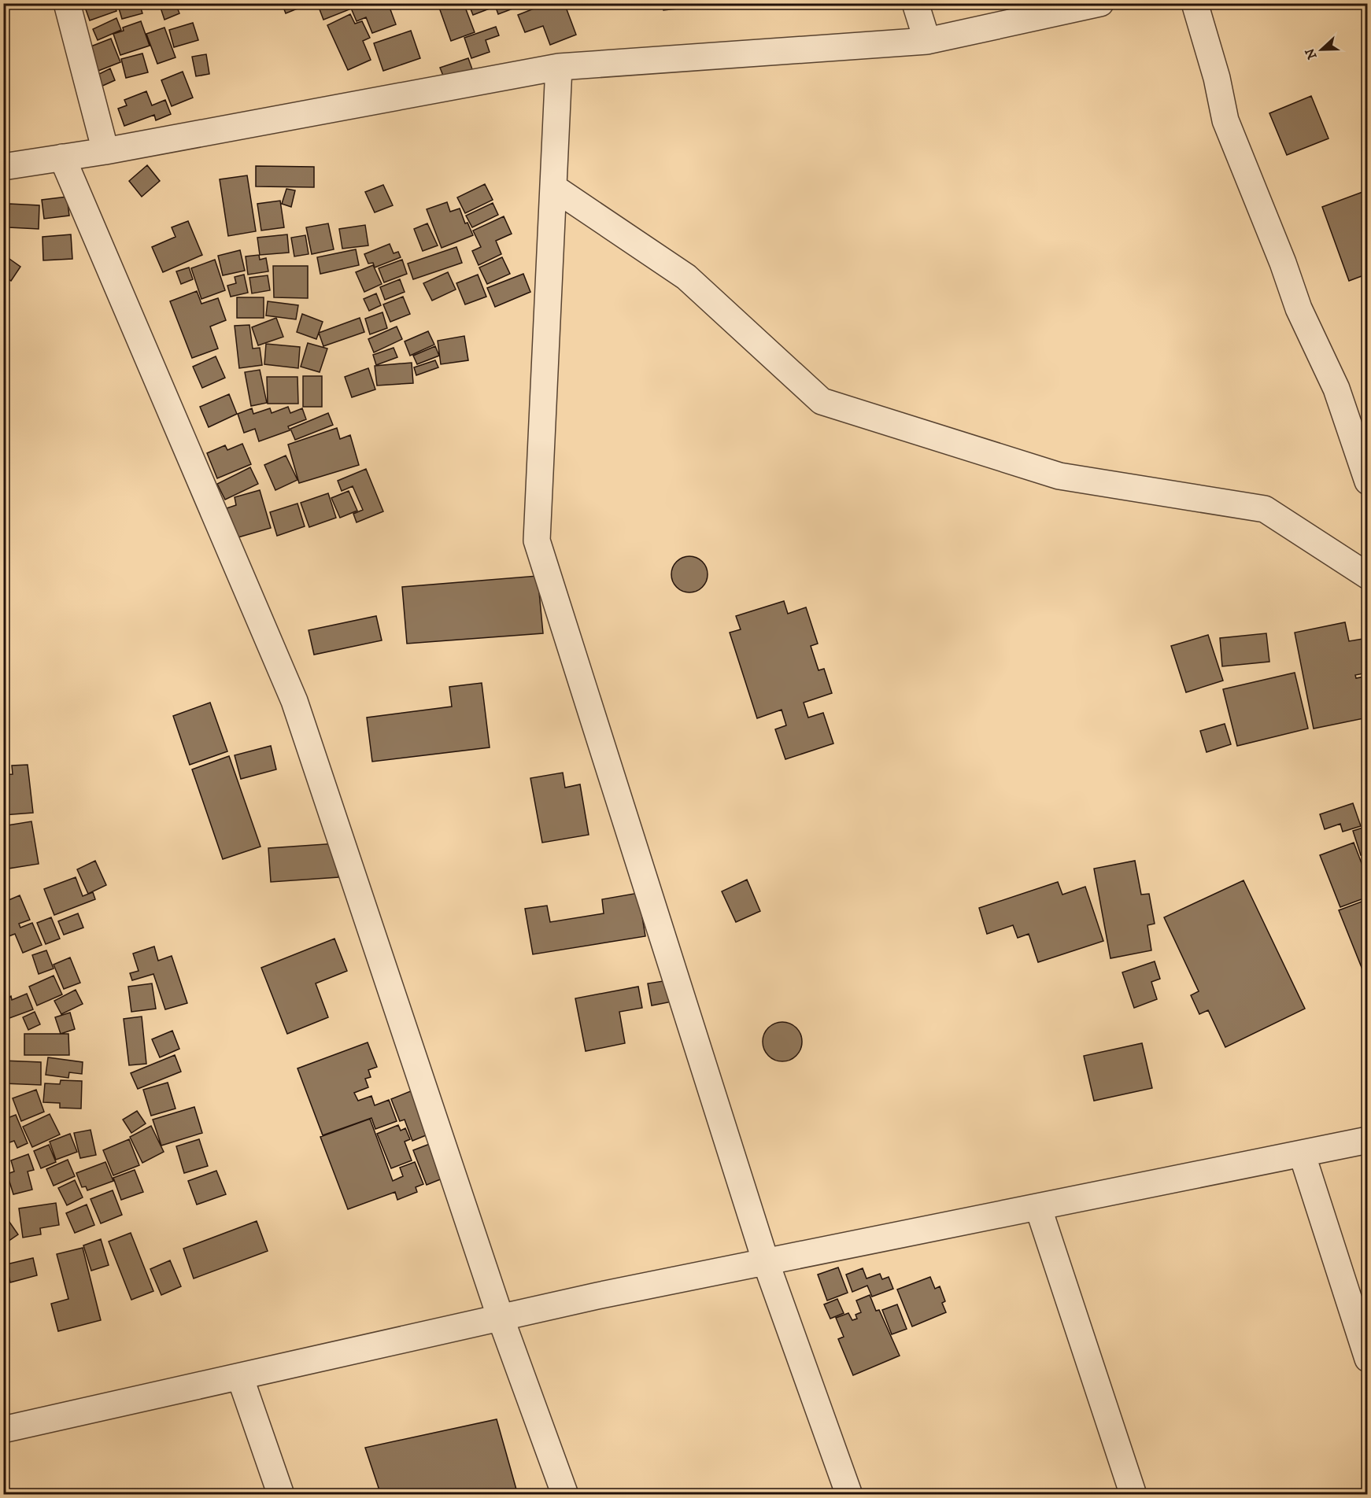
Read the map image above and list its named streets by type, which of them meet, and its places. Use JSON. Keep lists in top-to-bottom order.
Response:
{
  "north": "left"
}
